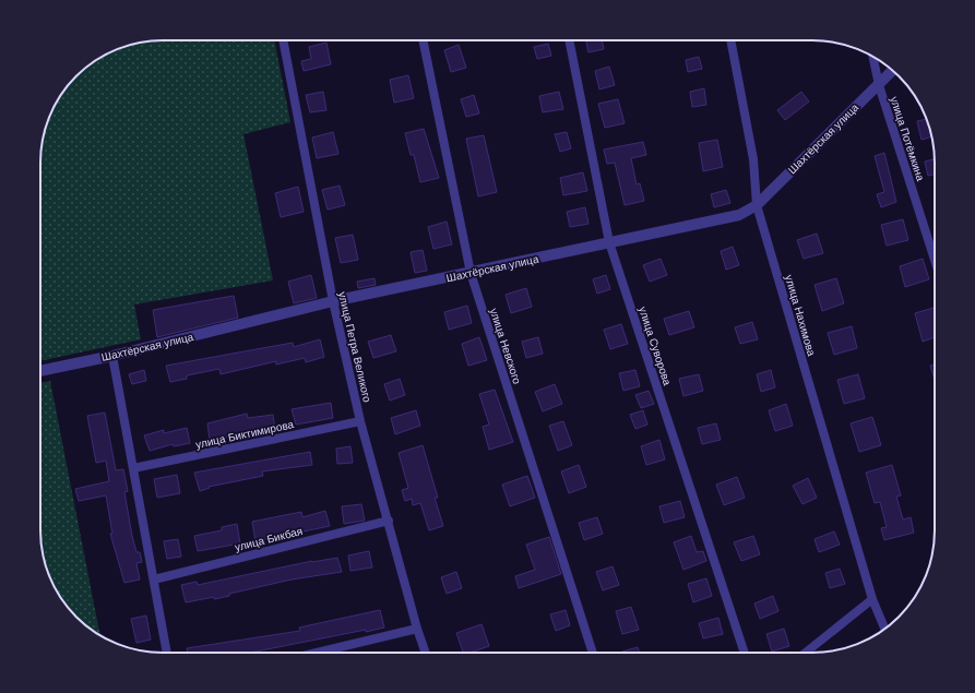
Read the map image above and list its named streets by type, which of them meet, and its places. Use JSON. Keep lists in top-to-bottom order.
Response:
{
  "streets": {
    "street": [
      "Шахтёрская улица",
      "улица Потёмкина",
      "улица Нахимова",
      "улица Невского",
      "улица Суворова",
      "улица Петра Великого",
      "улица Биктимирова",
      "улица Бикбая"
    ]
  },
  "crossings": [
    ["Шахтёрская улица", "улица Потёмкина"],
    ["Шахтёрская улица", "улица Нахимова"],
    ["Шахтёрская улица", "улица Невского"],
    ["Шахтёрская улица", "улица Суворова"],
    ["Шахтёрская улица", "улица Петра Великого"],
    ["улица Петра Великого", "улица Биктимирова"],
    ["улица Петра Великого", "улица Бикбая"]
  ]
}
